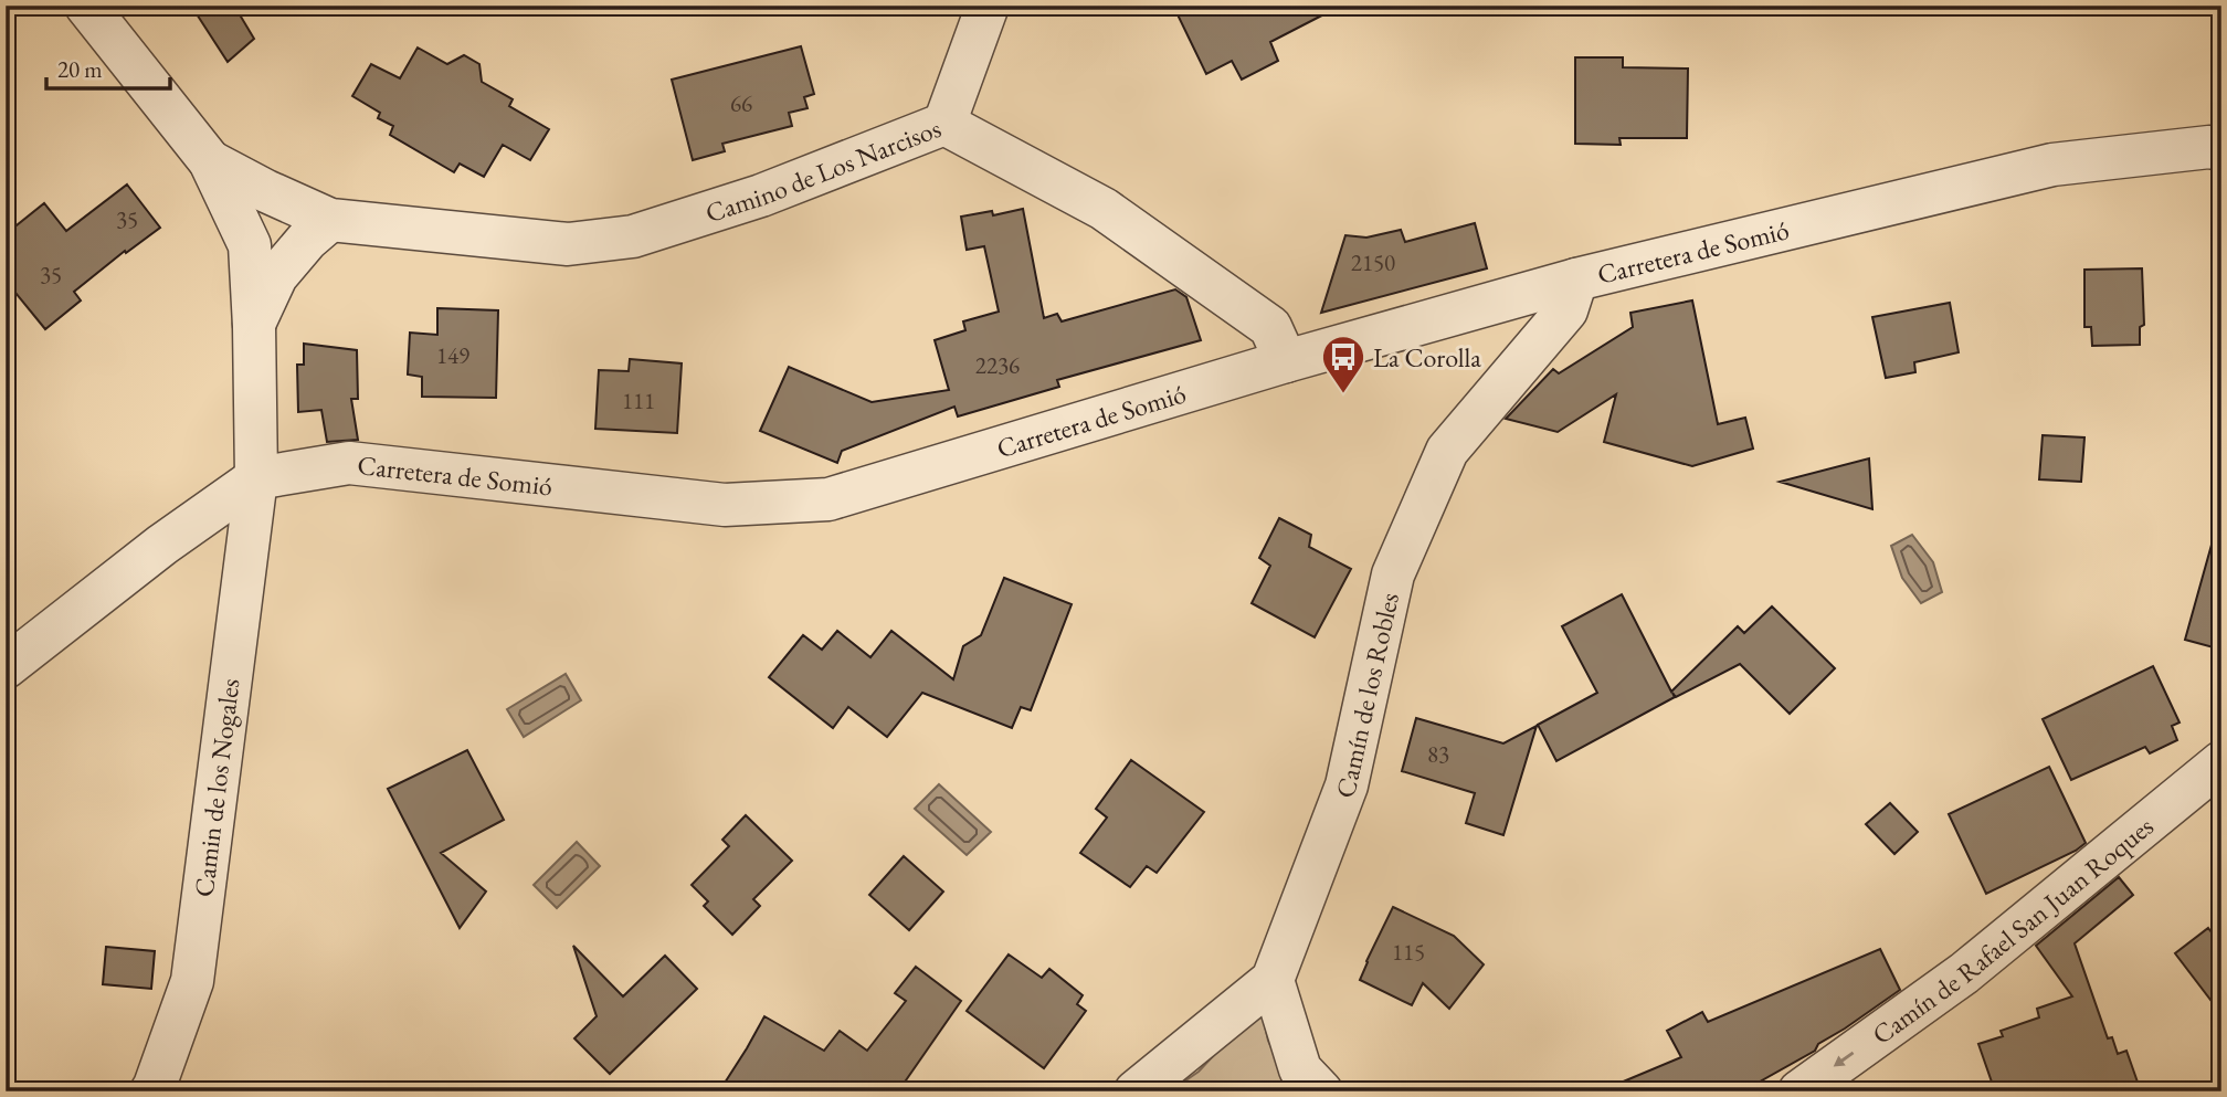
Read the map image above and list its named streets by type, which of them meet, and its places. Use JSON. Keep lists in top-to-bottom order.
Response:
{
  "streets": {
    "street": [
      "Camino de Los Narcisos",
      "Carretera de Somió",
      "Camín de los Robles",
      "Camin de los Nogales",
      "Camín de Rafael San Juan Roques"
    ]
  },
  "crossings": [
    ["Camino de Los Narcisos", "Carretera de Somió"],
    ["Camino de Los Narcisos", "Camin de los Nogales"],
    ["Carretera de Somió", "Camín de los Robles"],
    ["Carretera de Somió", "Camin de los Nogales"]
  ],
  "one_way": ["Camín de Rafael San Juan Roques"],
  "places": {
    "bus stop": ["La Corolla"]
  },
  "house_numbers": [
    "66",
    "35",
    "2150",
    "35",
    "149",
    "2236",
    "111",
    "83",
    "115"
  ],
  "scale_bar": "20 m"
}
